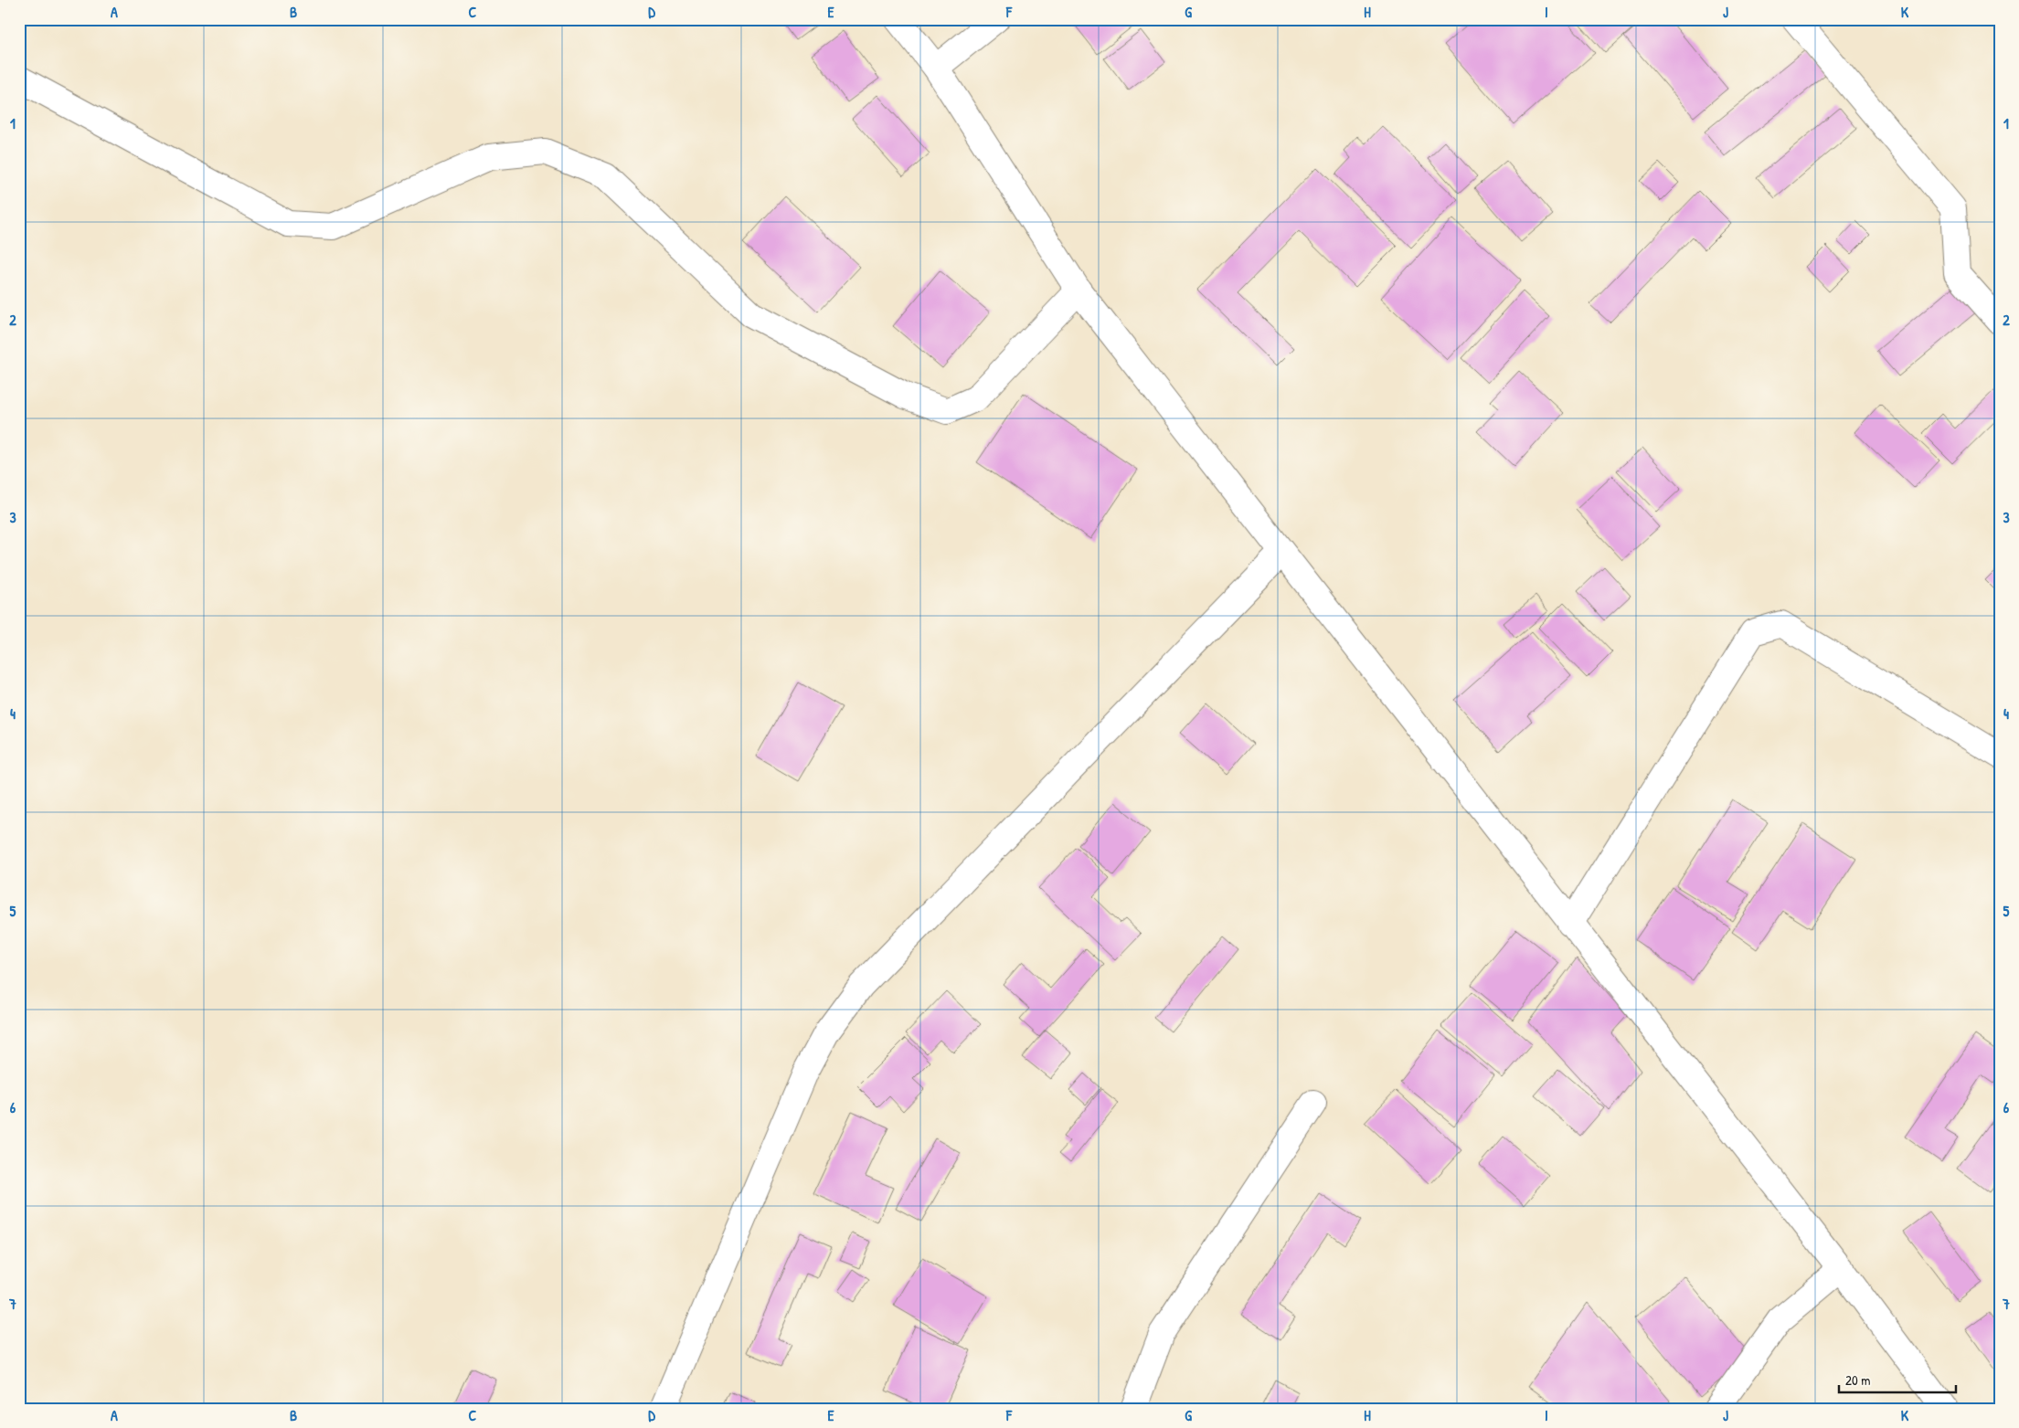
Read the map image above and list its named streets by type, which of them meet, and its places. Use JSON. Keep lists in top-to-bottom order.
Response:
{
  "scale_bar": "20 m",
  "grid": {
    "columns": [
      "A",
      "B",
      "C",
      "D",
      "E",
      "F",
      "G",
      "H",
      "I",
      "J",
      "K"
    ],
    "rows": [
      "1",
      "2",
      "3",
      "4",
      "5",
      "6",
      "7"
    ]
  }
}
